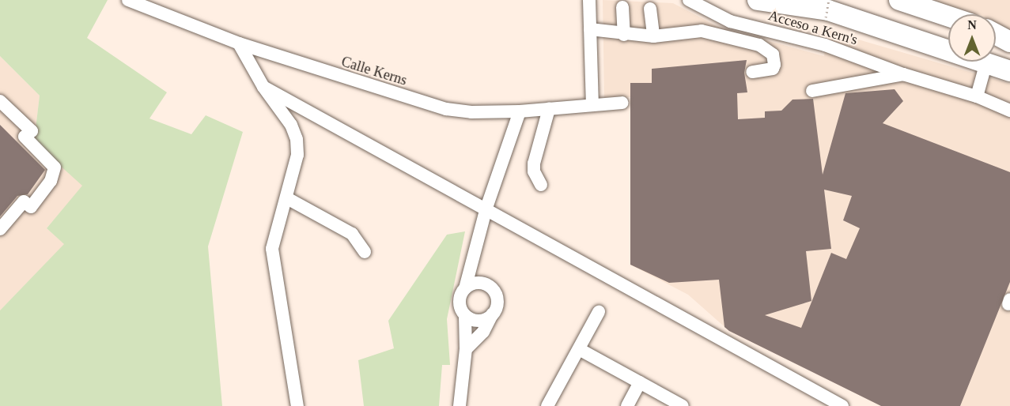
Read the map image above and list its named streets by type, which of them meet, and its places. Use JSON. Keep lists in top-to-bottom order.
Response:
{
  "streets": {
    "street": ["Acceso a Kern's", "Calle Kerns"]
  },
  "north": "top"
}
